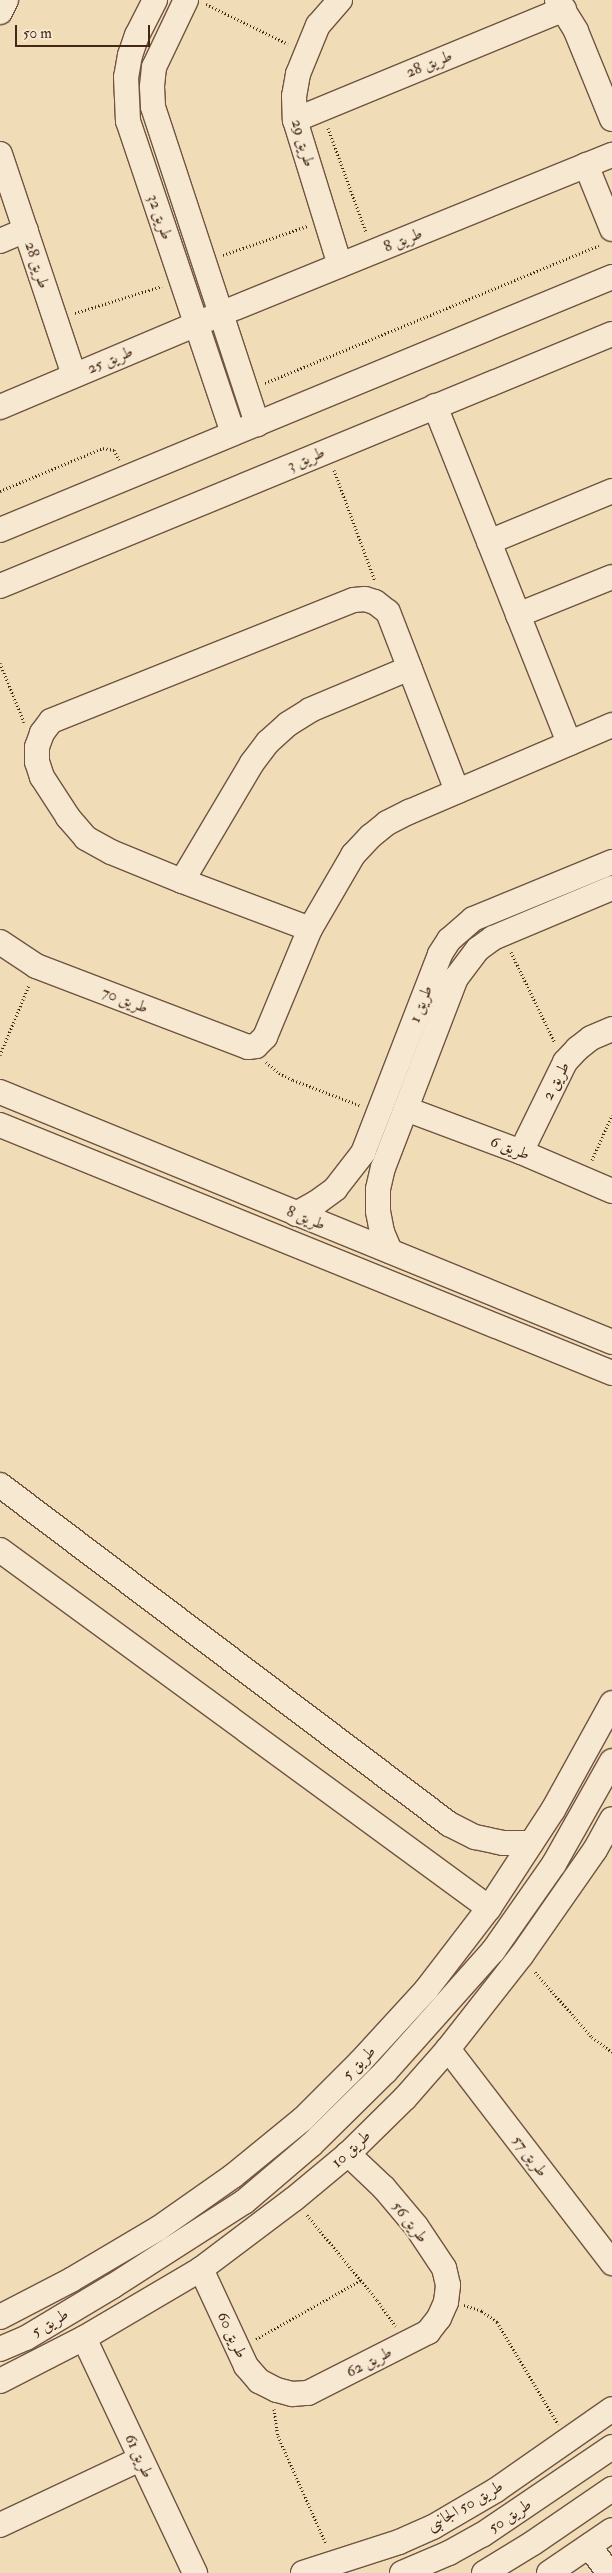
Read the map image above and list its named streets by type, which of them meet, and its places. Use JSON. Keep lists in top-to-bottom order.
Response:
{
  "streets": {
    "street": [
      "طريق 28",
      "طريق 29",
      "طريق 32",
      "طريق 8",
      "طريق 25",
      "طريق 3",
      "طريق 70",
      "طريق 1",
      "طريق 2",
      "طريق 6",
      "طريق 5",
      "طريق 10",
      "طريق 57",
      "طريق 56",
      "طريق 60",
      "طريق 62",
      "طريق 61",
      "طريق 50 الجانبى",
      "طريق 50"
    ]
  },
  "crossings": [
    ["طريق 28", "طريق 29"],
    ["طريق 28", "طريق 25"],
    ["طريق 29", "طريق 8"],
    ["طريق 32", "طريق 8"],
    ["طريق 32", "طريق 25"],
    ["طريق 8", "طريق 25"],
    ["طريق 8", "طريق 1"],
    ["طريق 1", "طريق 6"],
    ["طريق 2", "طريق 6"],
    ["طريق 10", "طريق 57"],
    ["طريق 10", "طريق 56"],
    ["طريق 10", "طريق 60"],
    ["طريق 10", "طريق 61"],
    ["طريق 56", "طريق 62"],
    ["طريق 60", "طريق 62"]
  ],
  "scale_bar": "50 m"
}
